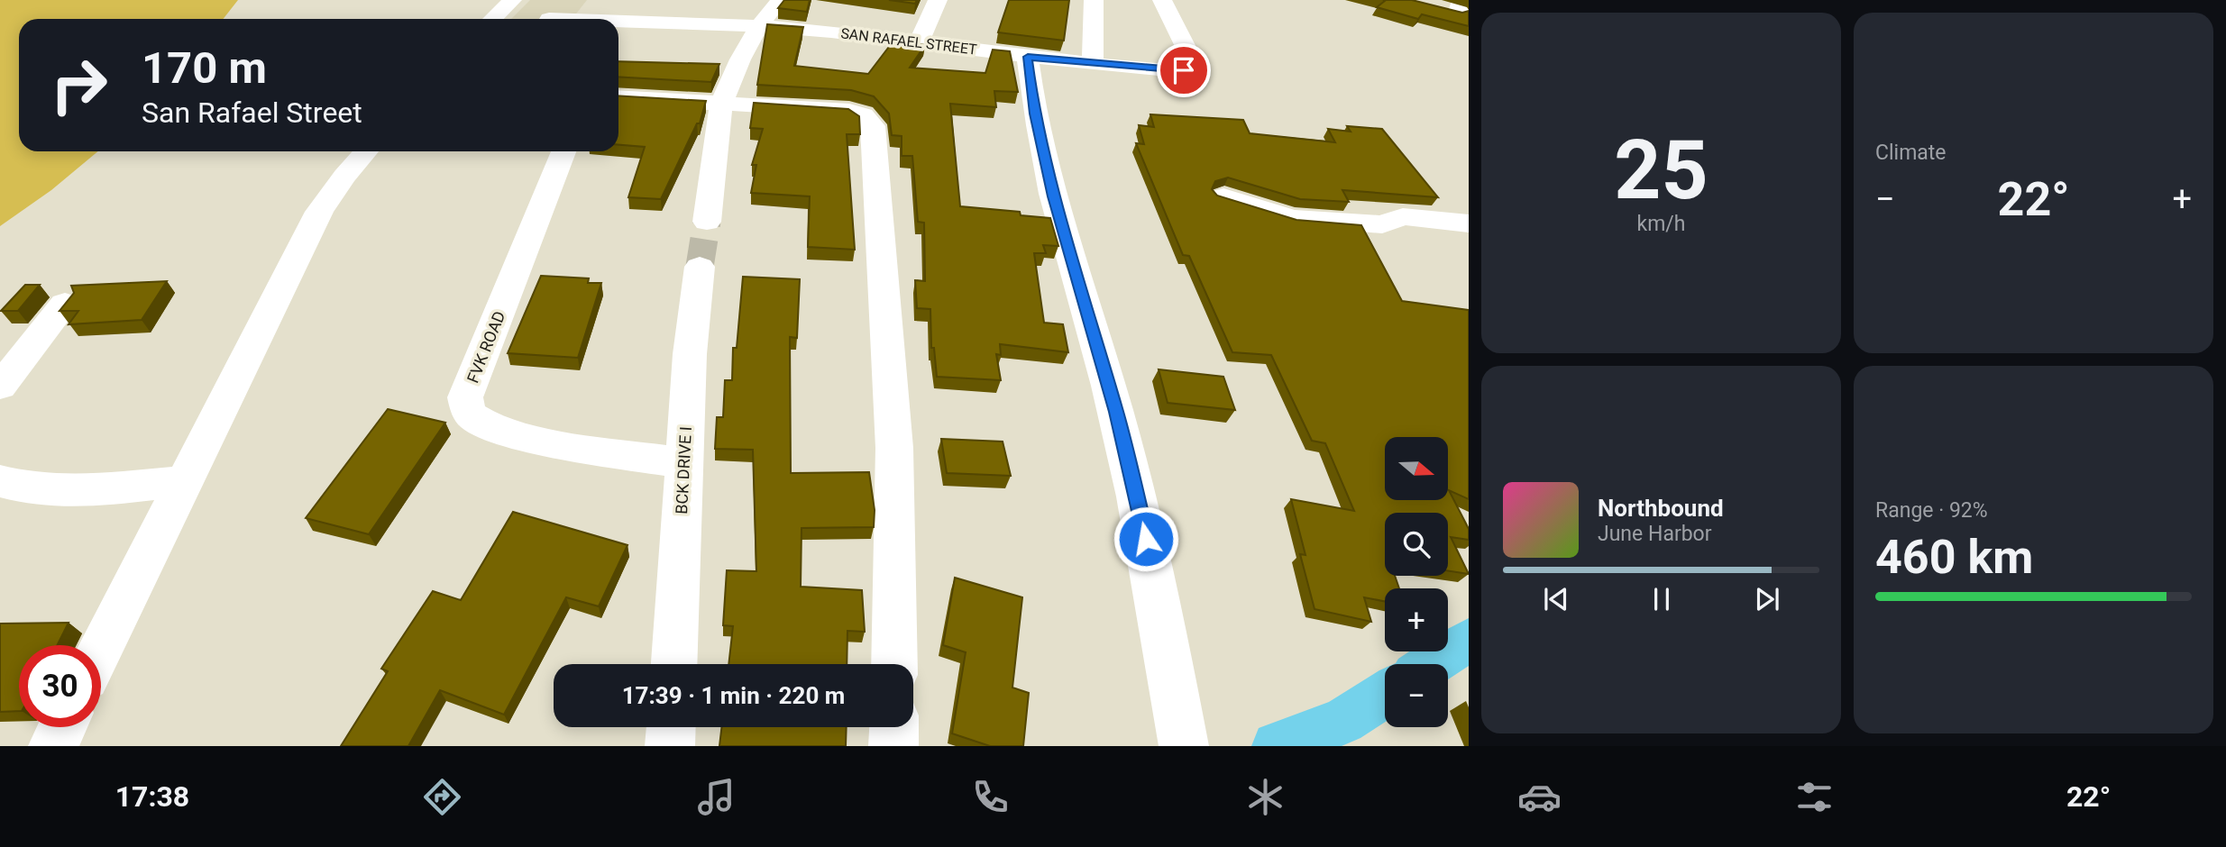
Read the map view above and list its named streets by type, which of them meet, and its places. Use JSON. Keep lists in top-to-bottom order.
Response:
{
  "streets": {
    "street": ["SAN RAFAEL STREET", "FVK ROAD", "BCK DRIVE I"]
  },
  "crossings": [
    ["FVK ROAD", "BCK DRIVE I"]
  ],
  "north": "right",
  "page": {
    "tile": [
      ["25", "km/h"],
      "Climate",
      ["Range · 92%", "460 km"]
    ],
    "turn": ["170 m", "San Rafael Street"],
    "heat": ["−", "22°", "+"],
    "map_buttons": ["+", "−"],
    "song": ["Northbound", "June Harbor"],
    "limit": "30",
    "trip": "17:39 · 1 min · 220 m",
    "tabs": ["17:38", "22°"]
  }
}
